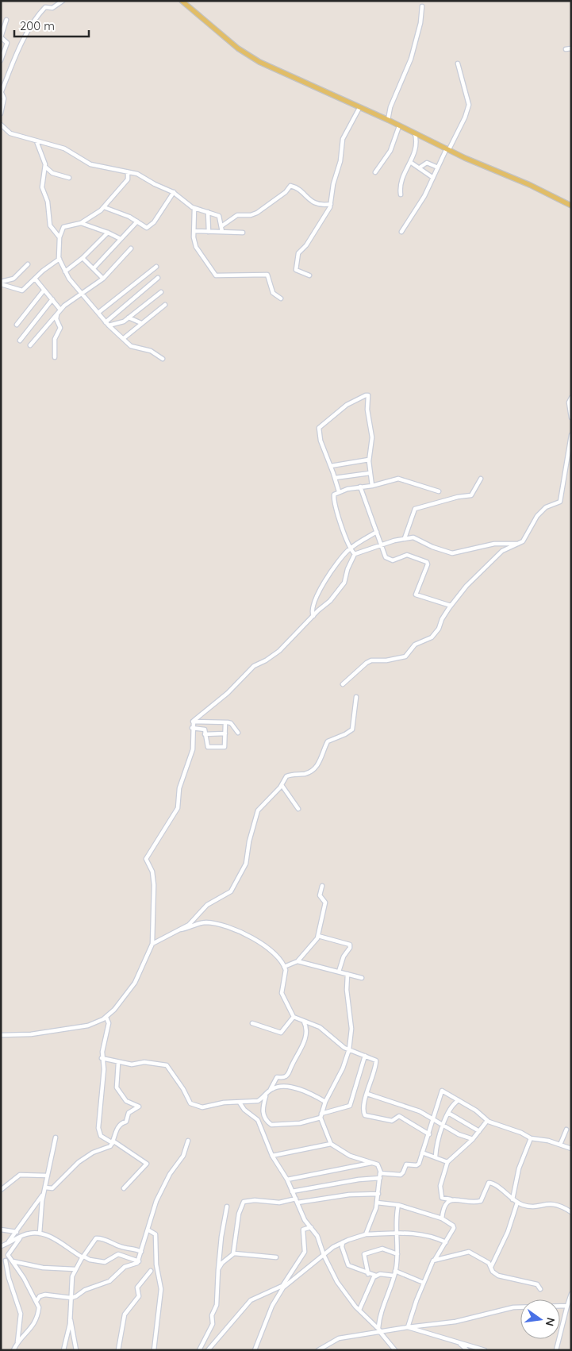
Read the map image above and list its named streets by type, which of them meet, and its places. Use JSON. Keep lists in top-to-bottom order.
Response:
{
  "scale_bar": "200 m",
  "north": "right"
}
